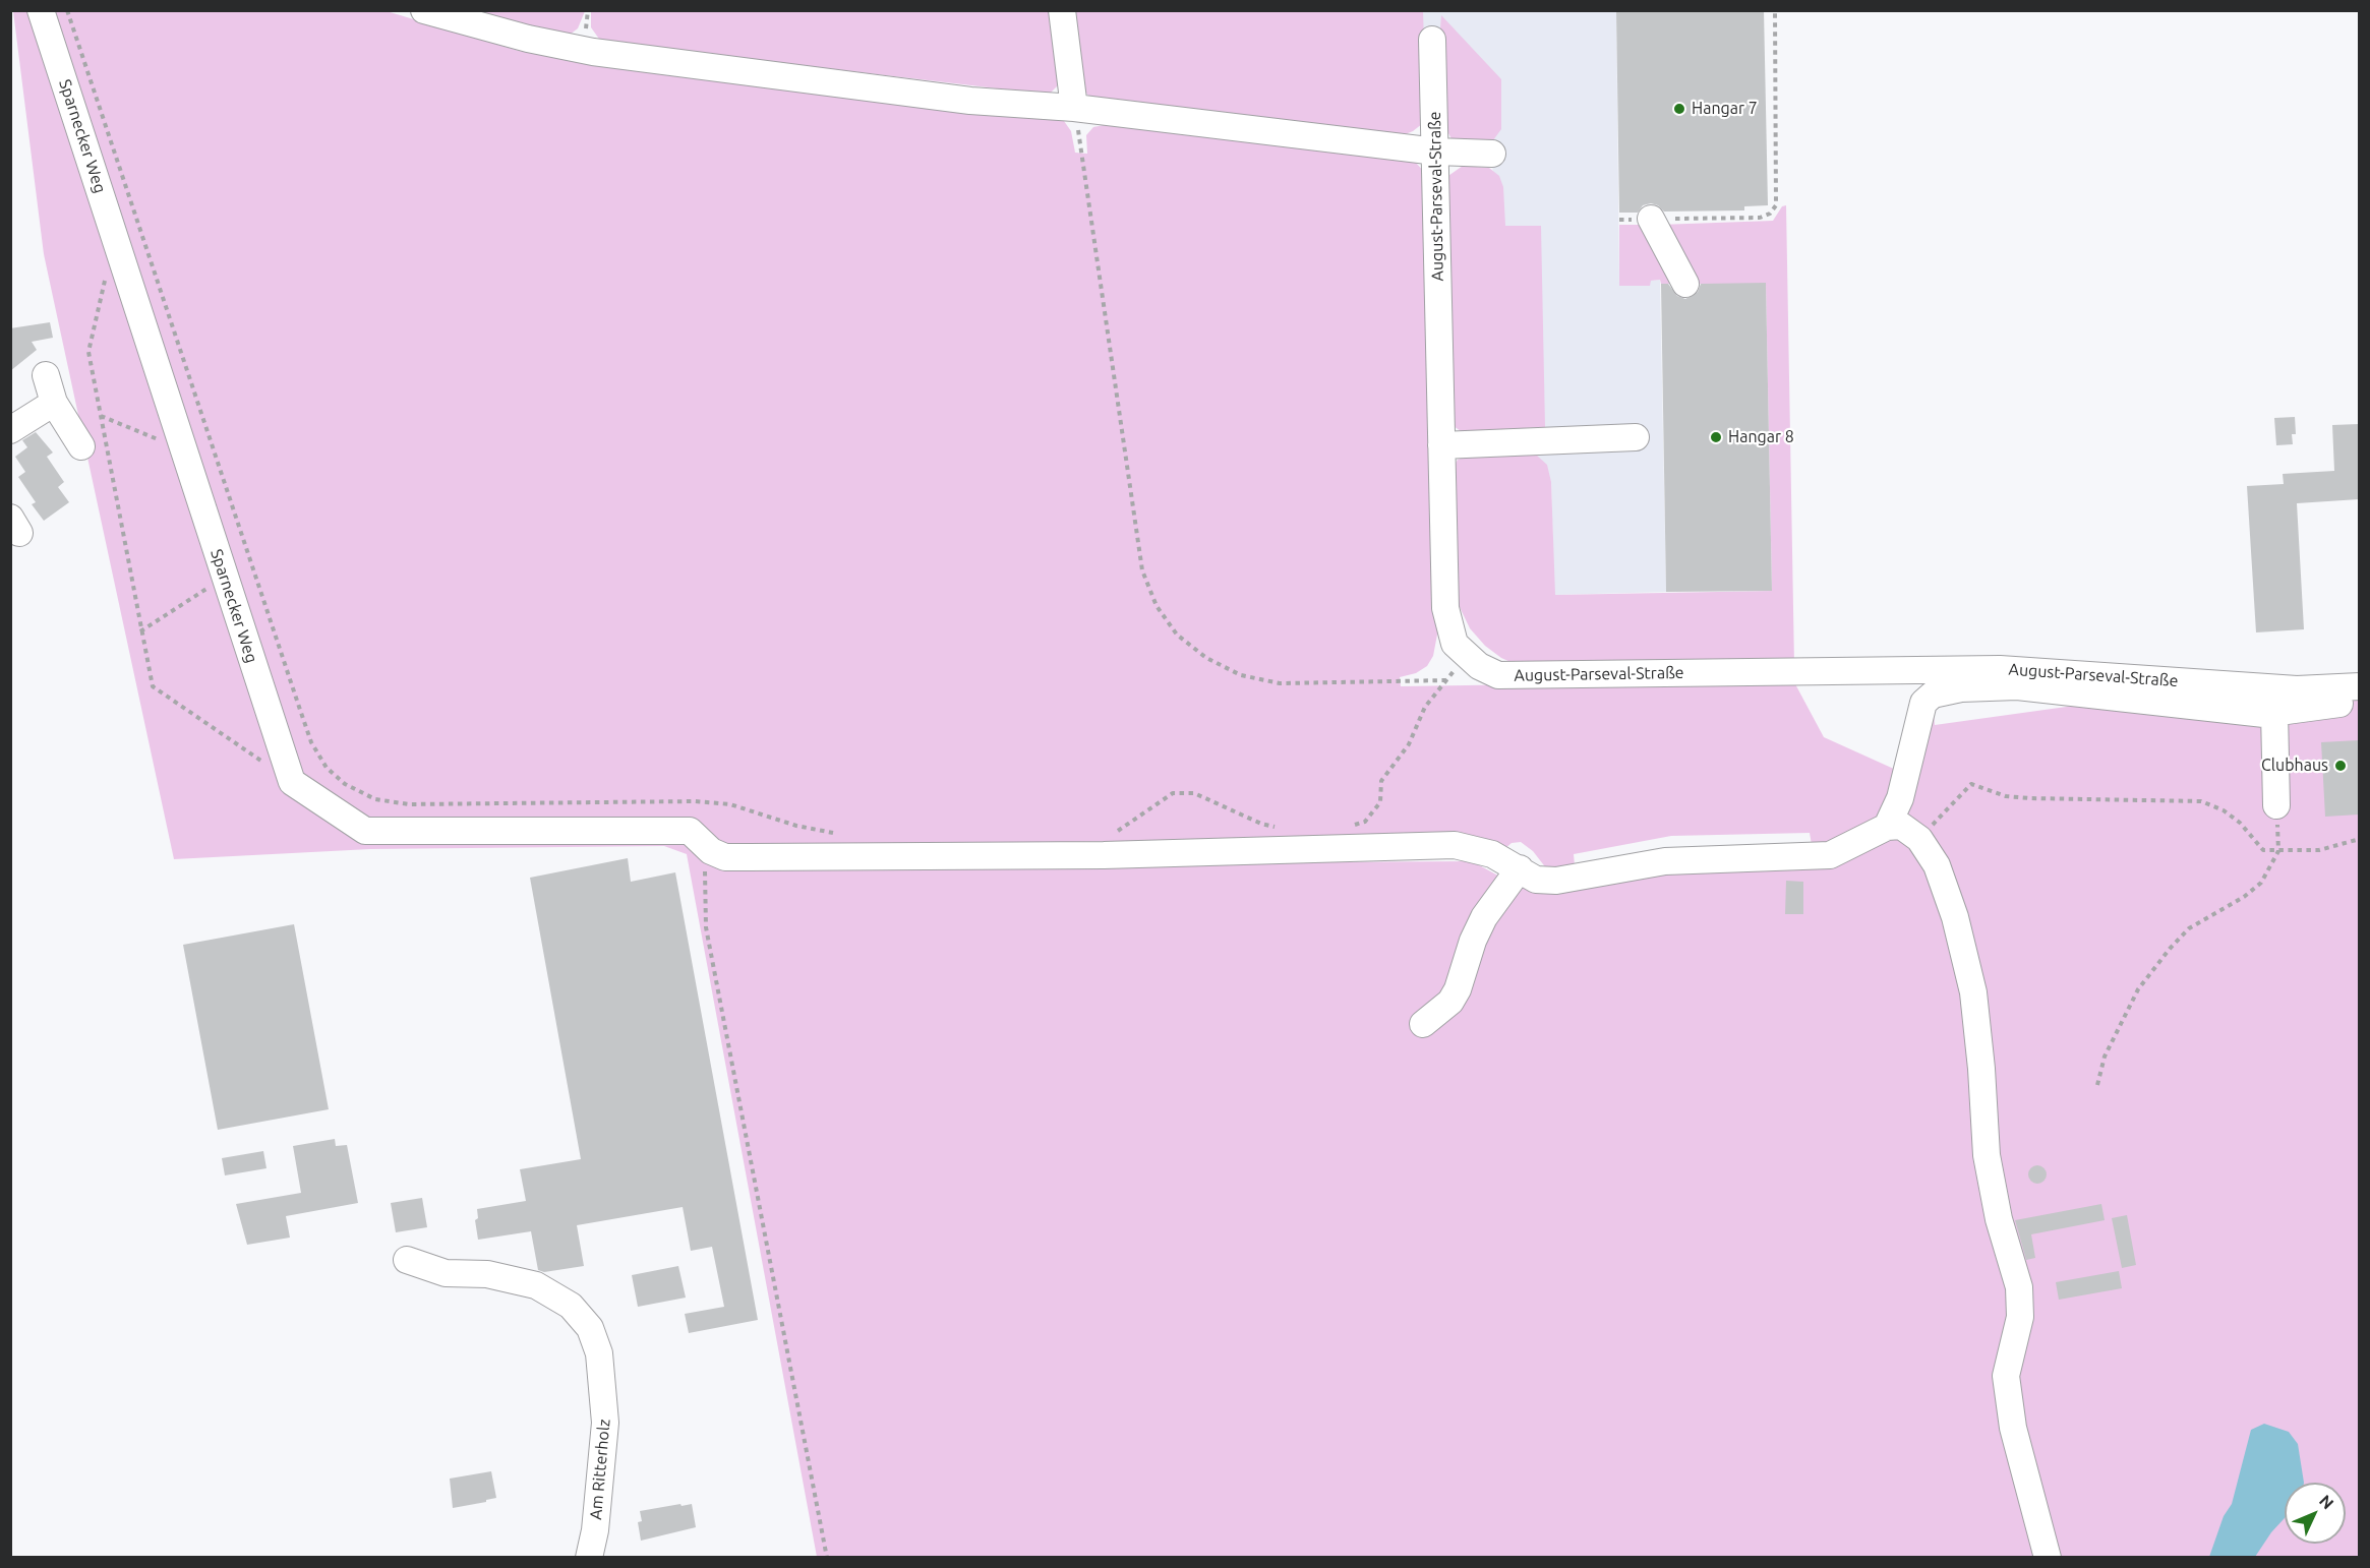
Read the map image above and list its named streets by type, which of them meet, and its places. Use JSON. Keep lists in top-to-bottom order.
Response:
{
  "streets": {
    "street": ["Sparnecker Weg", "August-Parseval-Straße", "Am Ritterholz"]
  },
  "places": ["Hangar 7", "Hangar 8", "Clubhaus"],
  "north": "top right"
}
